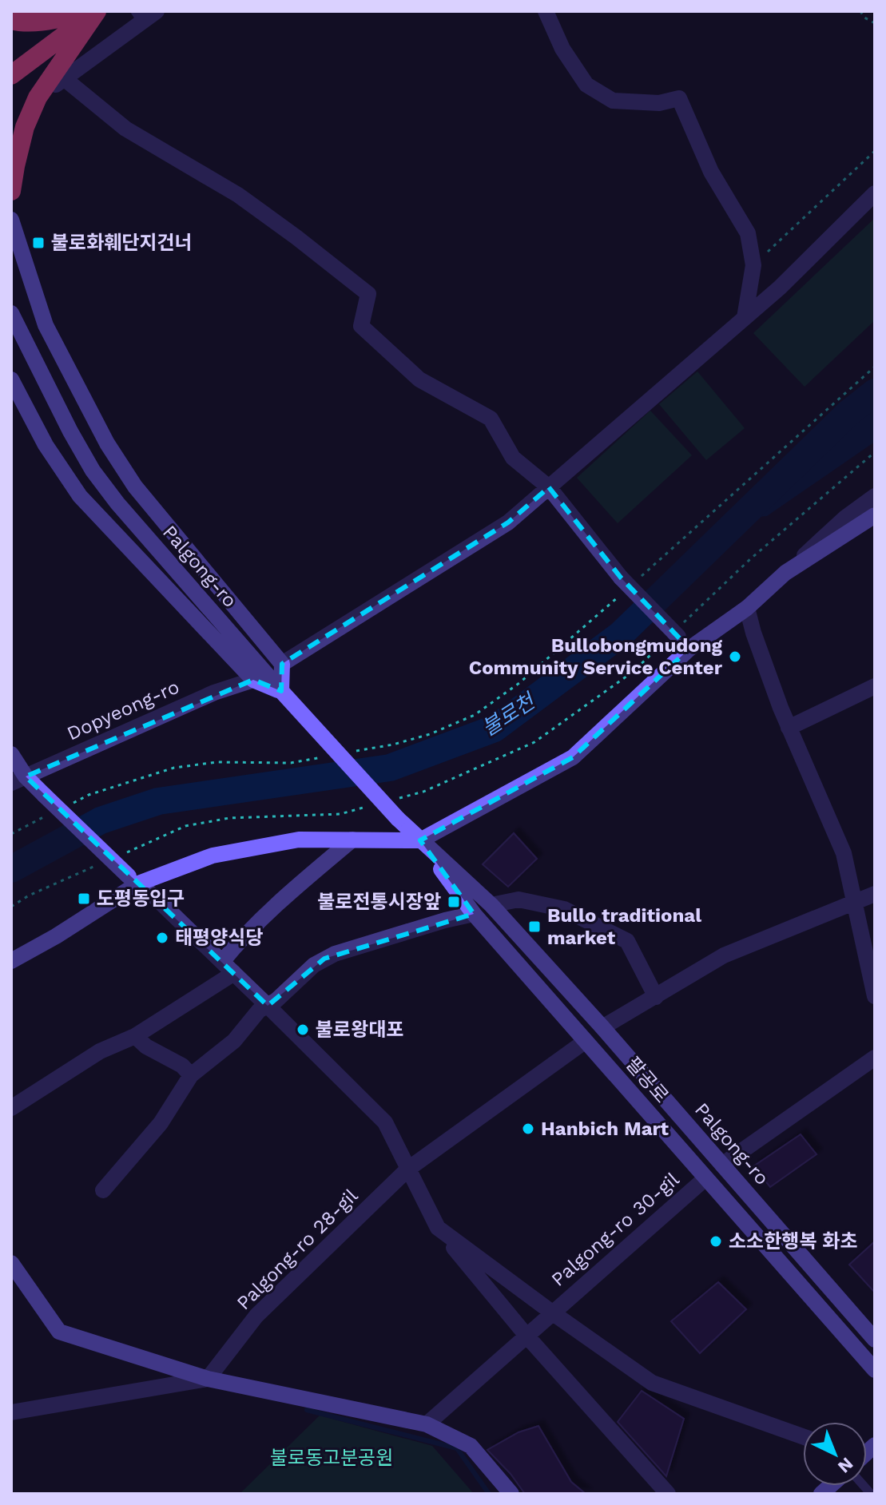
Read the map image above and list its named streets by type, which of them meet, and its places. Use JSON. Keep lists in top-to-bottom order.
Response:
{
  "streets": {
    "main road": ["Palgong-ro", "팔공로"],
    "street": ["Dopyeong-ro", "Palgong-ro 30-gil", "Palgong-ro 28-gil"]
  },
  "crossings": [
    ["Palgong-ro", "팔공로"],
    ["팔공로", "Palgong-ro 30-gil"],
    ["팔공로", "Palgong-ro 28-gil"],
    ["Palgong-ro 30-gil", "Palgong-ro 28-gil"]
  ],
  "water": ["불로천"],
  "parks": ["불로동고분공원"],
  "places": {
    "transit": [
      "불로화훼단지건너",
      "도평동입구",
      "불로전통시장앞",
      "Bullo traditional market"
    ],
    "other": [
      "Bullobongmudong Community Service Center",
      "태평양식당",
      "불로왕대포",
      "Hanbich Mart",
      "소소한행복 화초"
    ]
  },
  "north": "bottom right"
}
